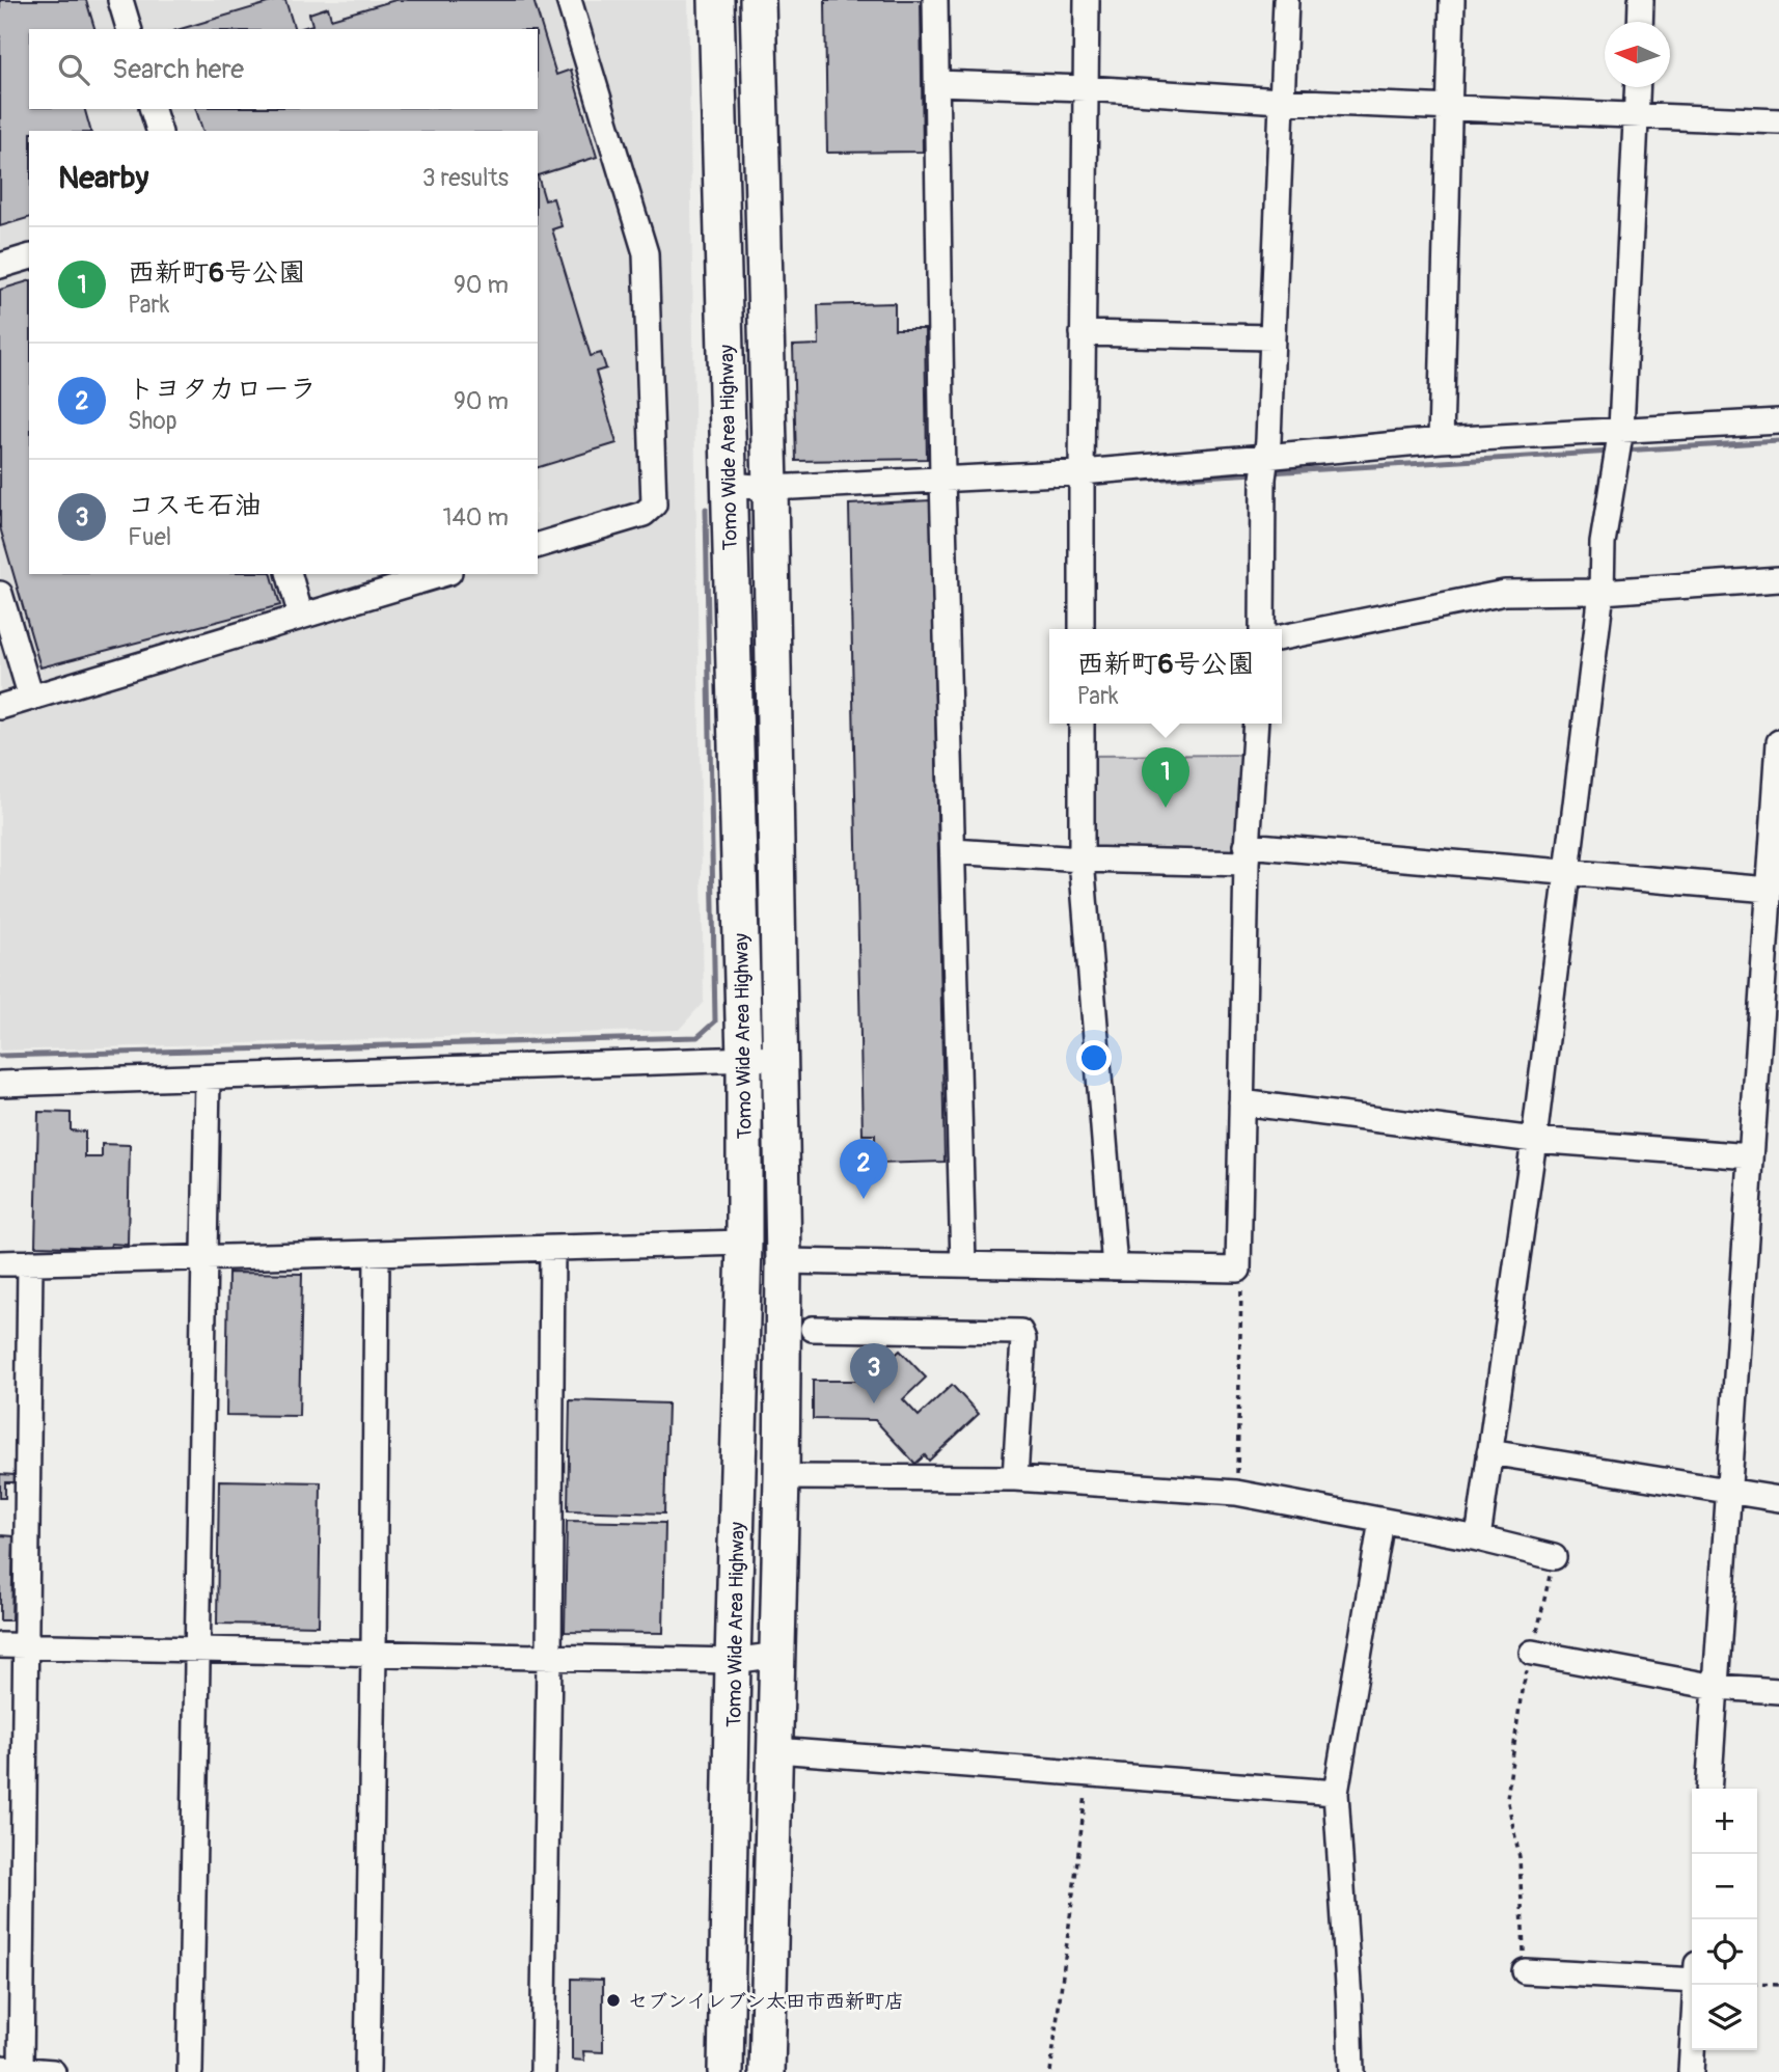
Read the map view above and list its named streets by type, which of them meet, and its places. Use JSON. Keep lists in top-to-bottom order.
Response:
{
  "streets": {
    "highway": ["Tomo Wide Area Highway"]
  },
  "places": ["セブンイレブン太田市西新町店"],
  "north": "left",
  "page": {
    "search": "Search here",
    "heading": ["Nearby", "3 results"],
    "list": [
      {
        "mark": "1",
        "name": "西新町6号公園",
        "note": "Park",
        "value": "90 m"
      },
      {
        "mark": "2",
        "name": "トヨタカローラ",
        "note": "Shop",
        "value": "90 m"
      },
      {
        "mark": "3",
        "name": "コスモ石油",
        "note": "Fuel",
        "value": "140 m"
      }
    ],
    "popup": ["西新町6号公園", "Park"],
    "pins": ["1", "2", "3"],
    "map_buttons": ["+", "−"]
  }
}
